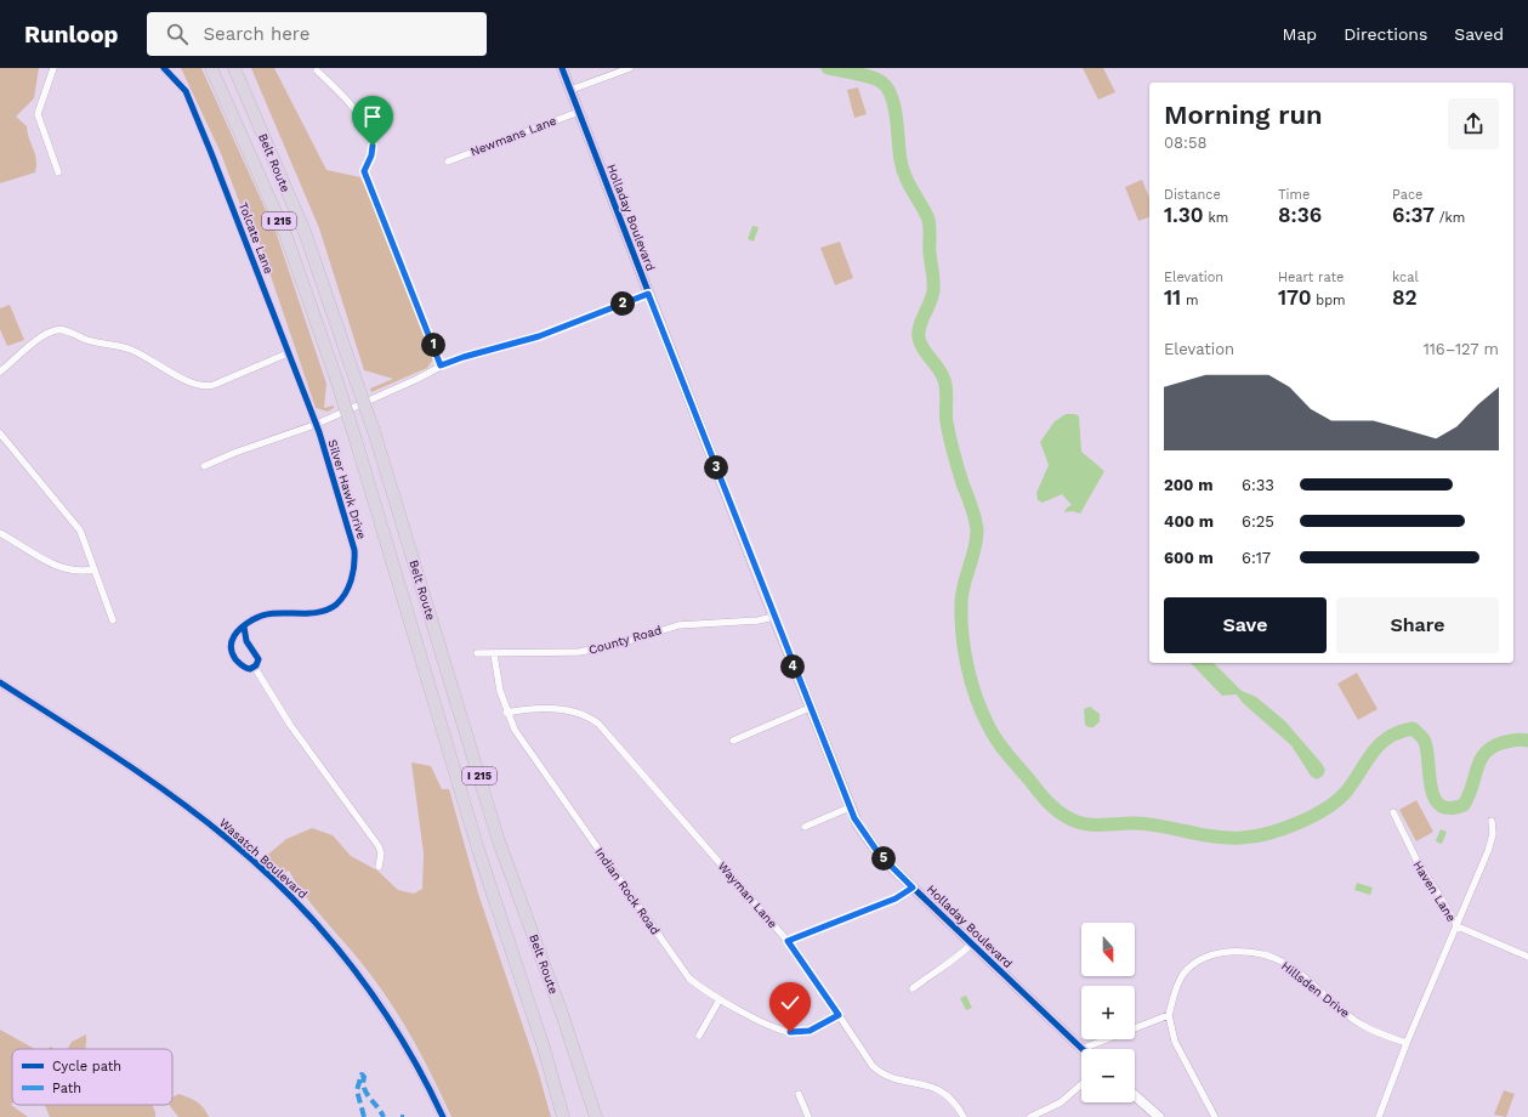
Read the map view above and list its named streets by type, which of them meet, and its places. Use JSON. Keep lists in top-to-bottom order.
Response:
{
  "streets": {
    "highway": ["Belt Route", "I 215"],
    "main road": ["Holladay Boulevard"],
    "street": [
      "Newmans Lane",
      "Tolcate Lane",
      "Silver Hawk Drive",
      "County Road",
      "Wasatch Boulevard",
      "Indian Rock Road",
      "Haven Lane",
      "Wayman Lane",
      "Hillsden Drive"
    ]
  },
  "crossings": [
    ["Newmans Lane", "Holladay Boulevard"],
    ["Holladay Boulevard", "County Road"],
    ["Tolcate Lane", "Silver Hawk Drive"],
    ["County Road", "Indian Rock Road"],
    ["Indian Rock Road", "Wayman Lane"]
  ],
  "legend": ["Cycle path", "Path"],
  "north": "bottom",
  "page": {
    "header": "Runloop",
    "search": "Search here",
    "nav": ["Map", "Directions", "Saved"],
    "heading": ["Morning run", "08:58"],
    "stats": [
      ["Distance", "1.30 km"],
      ["Time", "8:36"],
      ["Pace", "6:37 /km"],
      ["Elevation", "11 m"],
      ["Heart rate", "170 bpm"],
      ["kcal", "82"]
    ],
    "pins": [
      "2",
      "1",
      "3",
      "4",
      "5"
    ],
    "chart": ["Elevation", "116–127 m"],
    "list": [
      {
        "name": "200 m",
        "note": "6:33"
      },
      {
        "name": "400 m",
        "note": "6:25"
      },
      {
        "name": "600 m",
        "note": "6:17"
      }
    ],
    "buttons": ["Save", "Share"],
    "map_buttons": ["+", "−"]
  }
}
